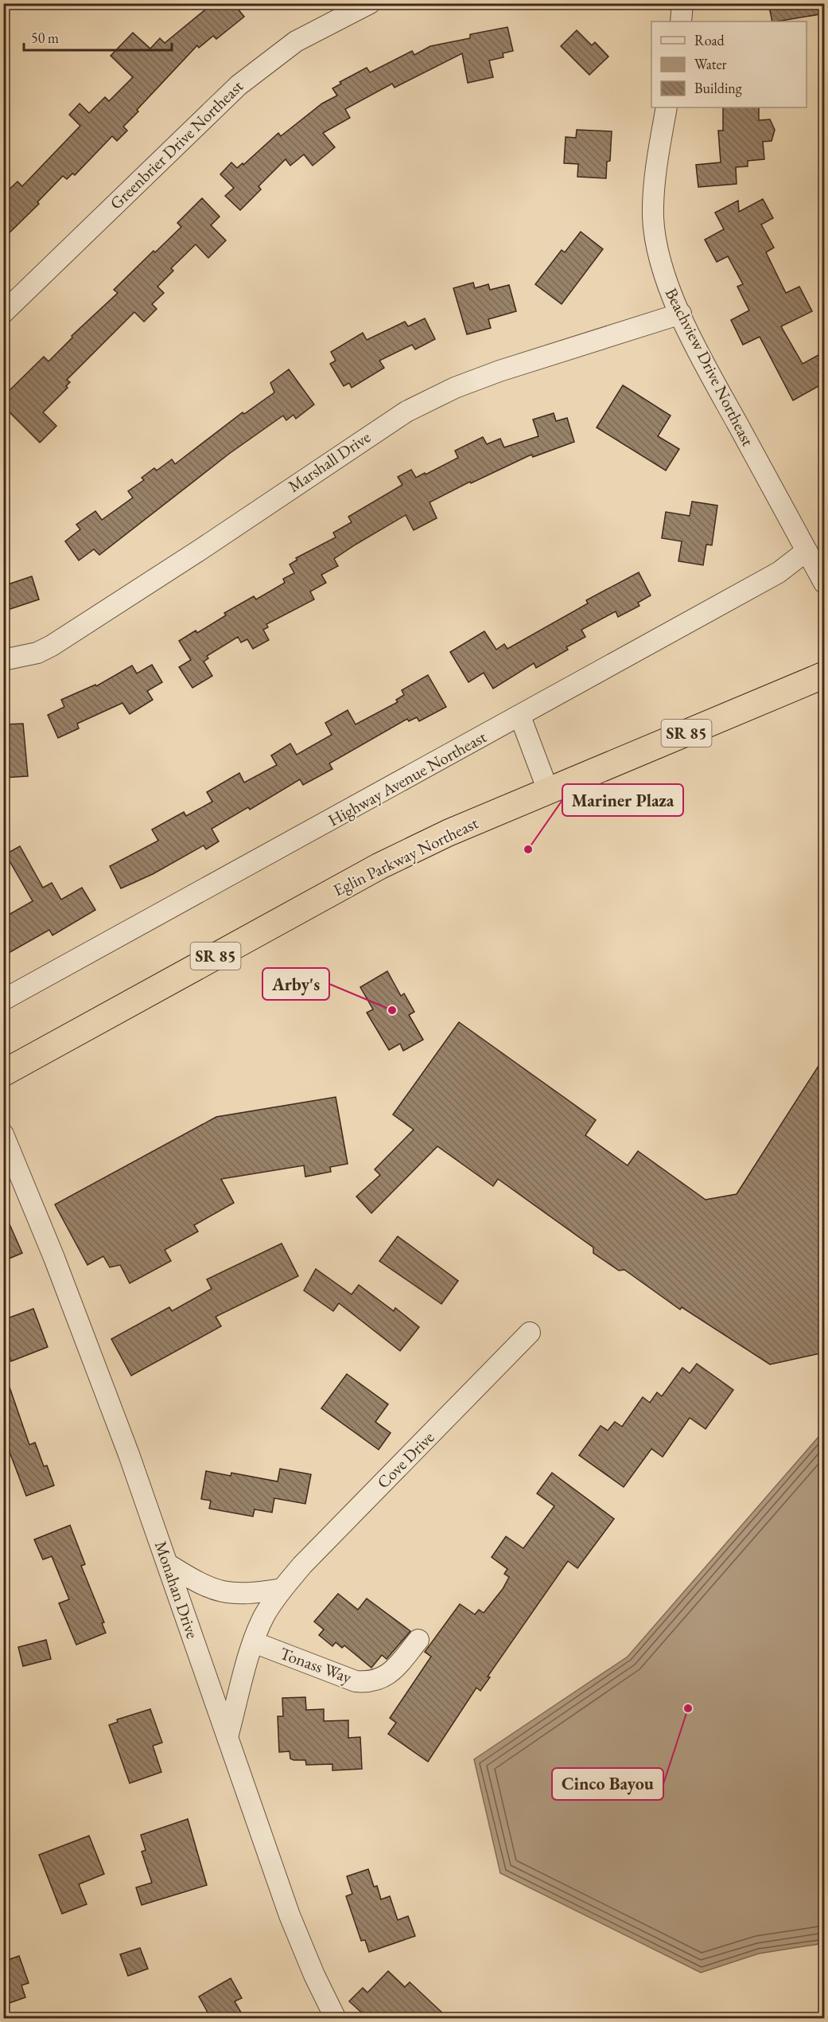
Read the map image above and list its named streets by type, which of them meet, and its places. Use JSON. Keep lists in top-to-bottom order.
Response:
{
  "streets": {
    "highway": ["SR 85", "Eglin Parkway Northeast"],
    "street": [
      "Greenbrier Drive Northeast",
      "Beachview Drive Northeast",
      "Marshall Drive",
      "Highway Avenue Northeast",
      "Cove Drive",
      "Monahan Drive",
      "Tonass Way"
    ]
  },
  "crossings": [
    ["Beachview Drive Northeast", "Marshall Drive"],
    ["Beachview Drive Northeast", "Highway Avenue Northeast"],
    ["Cove Drive", "Monahan Drive"],
    ["Cove Drive", "Tonass Way"]
  ],
  "places": ["Mariner Plaza", "Arby's", "Cinco Bayou"],
  "legend": ["Road", "Water", "Building"],
  "scale_bar": "50 m"
}
